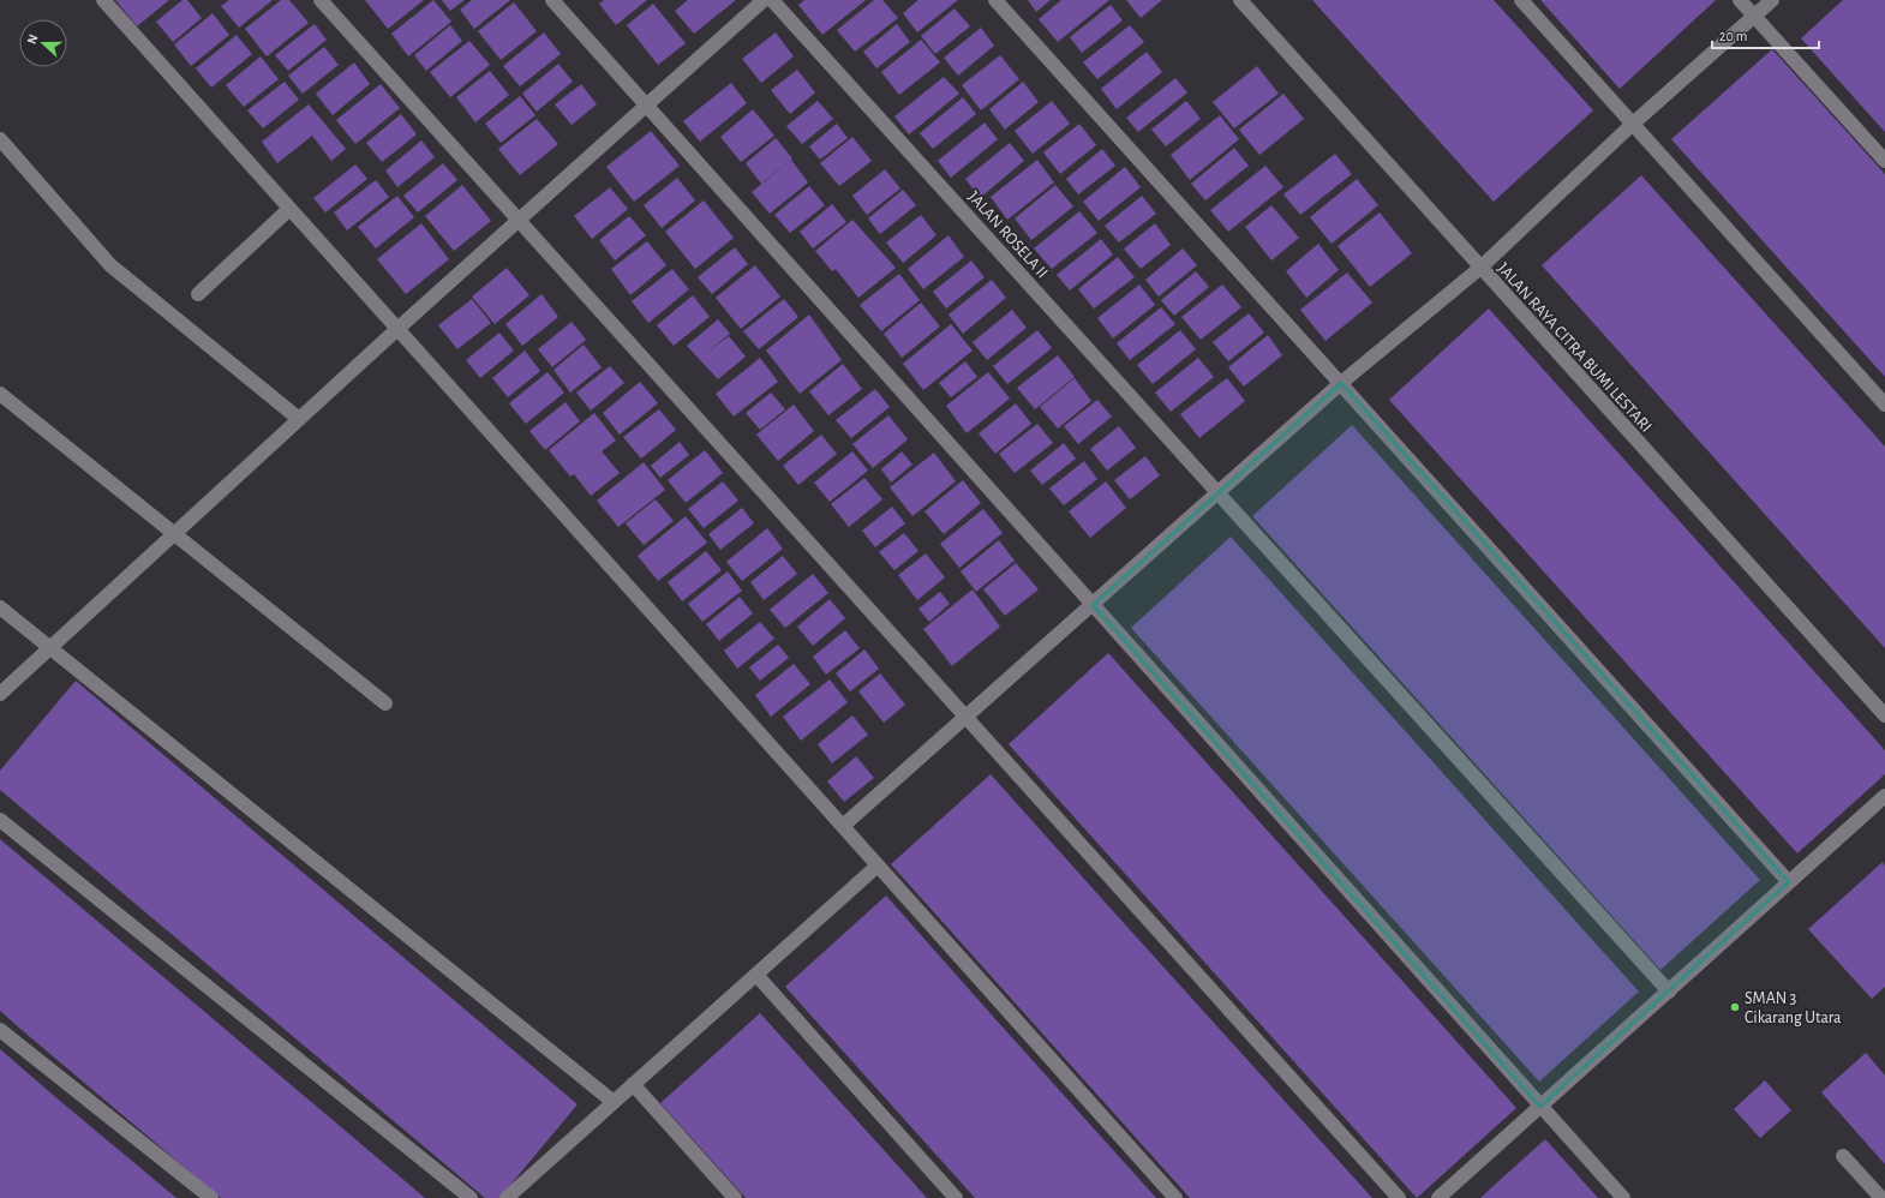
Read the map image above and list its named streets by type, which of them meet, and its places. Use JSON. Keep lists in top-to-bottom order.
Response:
{
  "streets": {
    "street": ["JALAN ROSELA II", "JALAN RAYA CITRA BUMI LESTARI"]
  },
  "places": ["SMAN 3 Cikarang Utara"],
  "scale_bar": "20 m",
  "north": "left"
}
